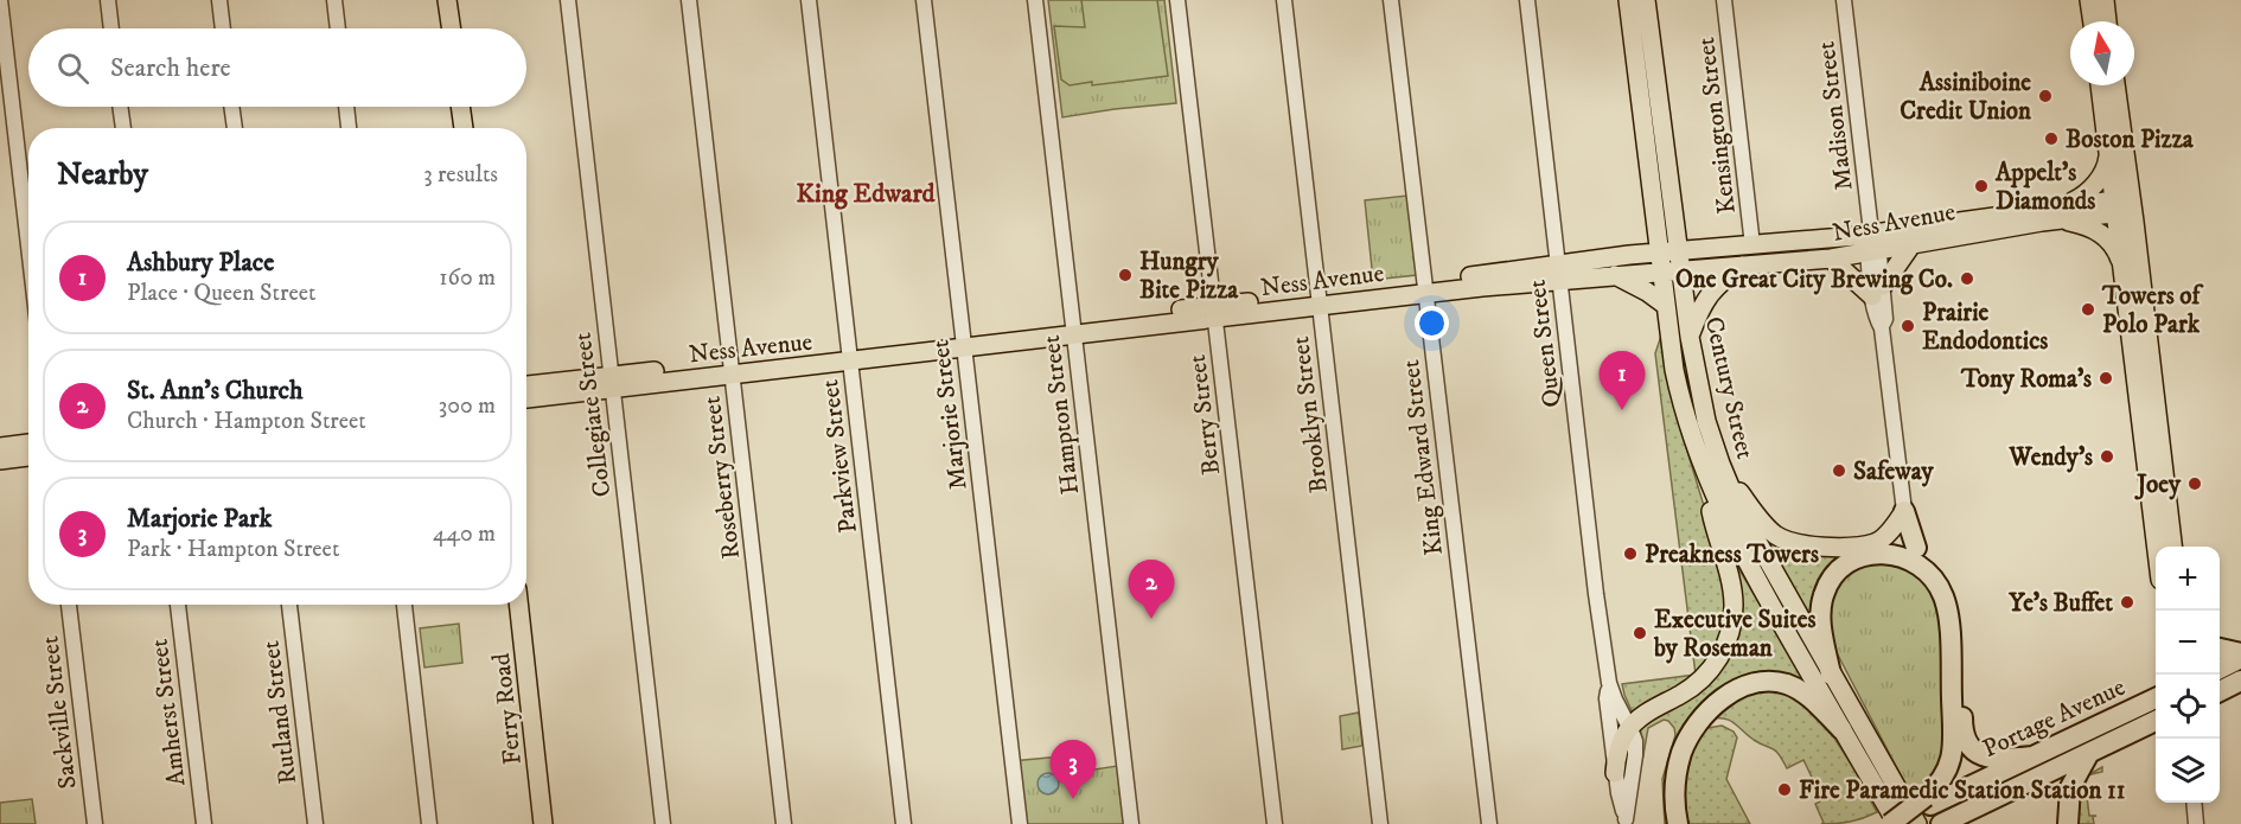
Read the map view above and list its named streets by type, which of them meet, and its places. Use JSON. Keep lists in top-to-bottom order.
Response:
{
  "streets": {
    "highway": ["Portage Avenue"],
    "main road": ["Ness Avenue", "Century Street", "Ferry Road"],
    "street": [
      "Madison Street",
      "Kensington Street",
      "Queen Street",
      "Collegiate Street",
      "Marjorie Street",
      "Hampton Street",
      "Berry Street",
      "Brooklyn Street",
      "Parkview Street",
      "King Edward Street",
      "Roseberry Street",
      "Sackville Street",
      "Amherst Street",
      "Rutland Street"
    ]
  },
  "crossings": [
    ["Madison Street", "Ness Avenue"],
    ["Kensington Street", "Ness Avenue"],
    ["Ness Avenue", "Queen Street"],
    ["Ness Avenue", "Century Street"],
    ["Ness Avenue", "Collegiate Street"],
    ["Ness Avenue", "Marjorie Street"],
    ["Ness Avenue", "Hampton Street"],
    ["Ness Avenue", "Berry Street"],
    ["Ness Avenue", "Brooklyn Street"],
    ["Ness Avenue", "Parkview Street"],
    ["Ness Avenue", "King Edward Street"],
    ["Ness Avenue", "Roseberry Street"],
    ["Century Street", "Portage Avenue"]
  ],
  "districts": ["King Edward"],
  "places": [
    "Assiniboine Credit Union",
    "Boston Pizza",
    "Appelt's Diamonds",
    "Hungry Bite Pizza",
    "One Great City Brewing Co.",
    "Towers of Polo Park",
    "Prairie Endodontics",
    "Tony Roma's",
    "Wendy's",
    "Safeway",
    "Joey",
    "Preakness Towers",
    "Ye's Buffet",
    "Executive Suites by Roseman",
    "Fire Paramedic Station Station 11"
  ],
  "north": "top",
  "page": {
    "search": "Search here",
    "heading": ["Nearby", "3 results"],
    "list": [
      {
        "mark": "1",
        "name": "Ashbury Place",
        "note": "Place · Queen Street",
        "value": "160 m"
      },
      {
        "mark": "2",
        "name": "St. Ann's Church",
        "note": "Church · Hampton Street",
        "value": "300 m"
      },
      {
        "mark": "3",
        "name": "Marjorie Park",
        "note": "Park · Hampton Street",
        "value": "440 m"
      }
    ],
    "pins": ["1", "2", "3"],
    "map_buttons": ["+", "−"]
  }
}
